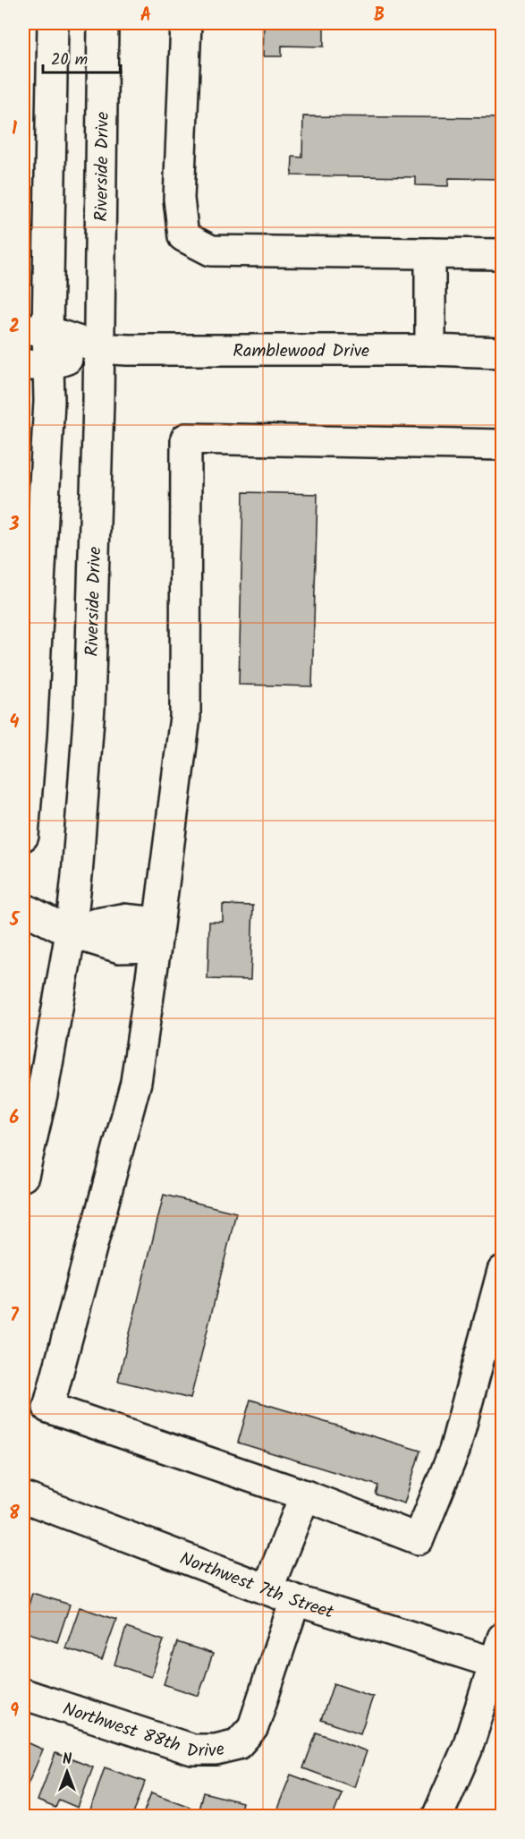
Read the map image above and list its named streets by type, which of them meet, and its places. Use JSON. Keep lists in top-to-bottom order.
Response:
{
  "streets": {
    "street": [
      "Riverside Drive",
      "Ramblewood Drive",
      "Northwest 7th Street",
      "Northwest 88th Drive"
    ]
  },
  "crossings": [
    ["Riverside Drive", "Ramblewood Drive"],
    ["Northwest 7th Street", "Northwest 88th Drive"]
  ],
  "scale_bar": "20 m",
  "north": "top",
  "grid": {
    "columns": ["A", "B"],
    "rows": [
      "1",
      "2",
      "3",
      "4",
      "5",
      "6",
      "7",
      "8",
      "9"
    ]
  }
}
